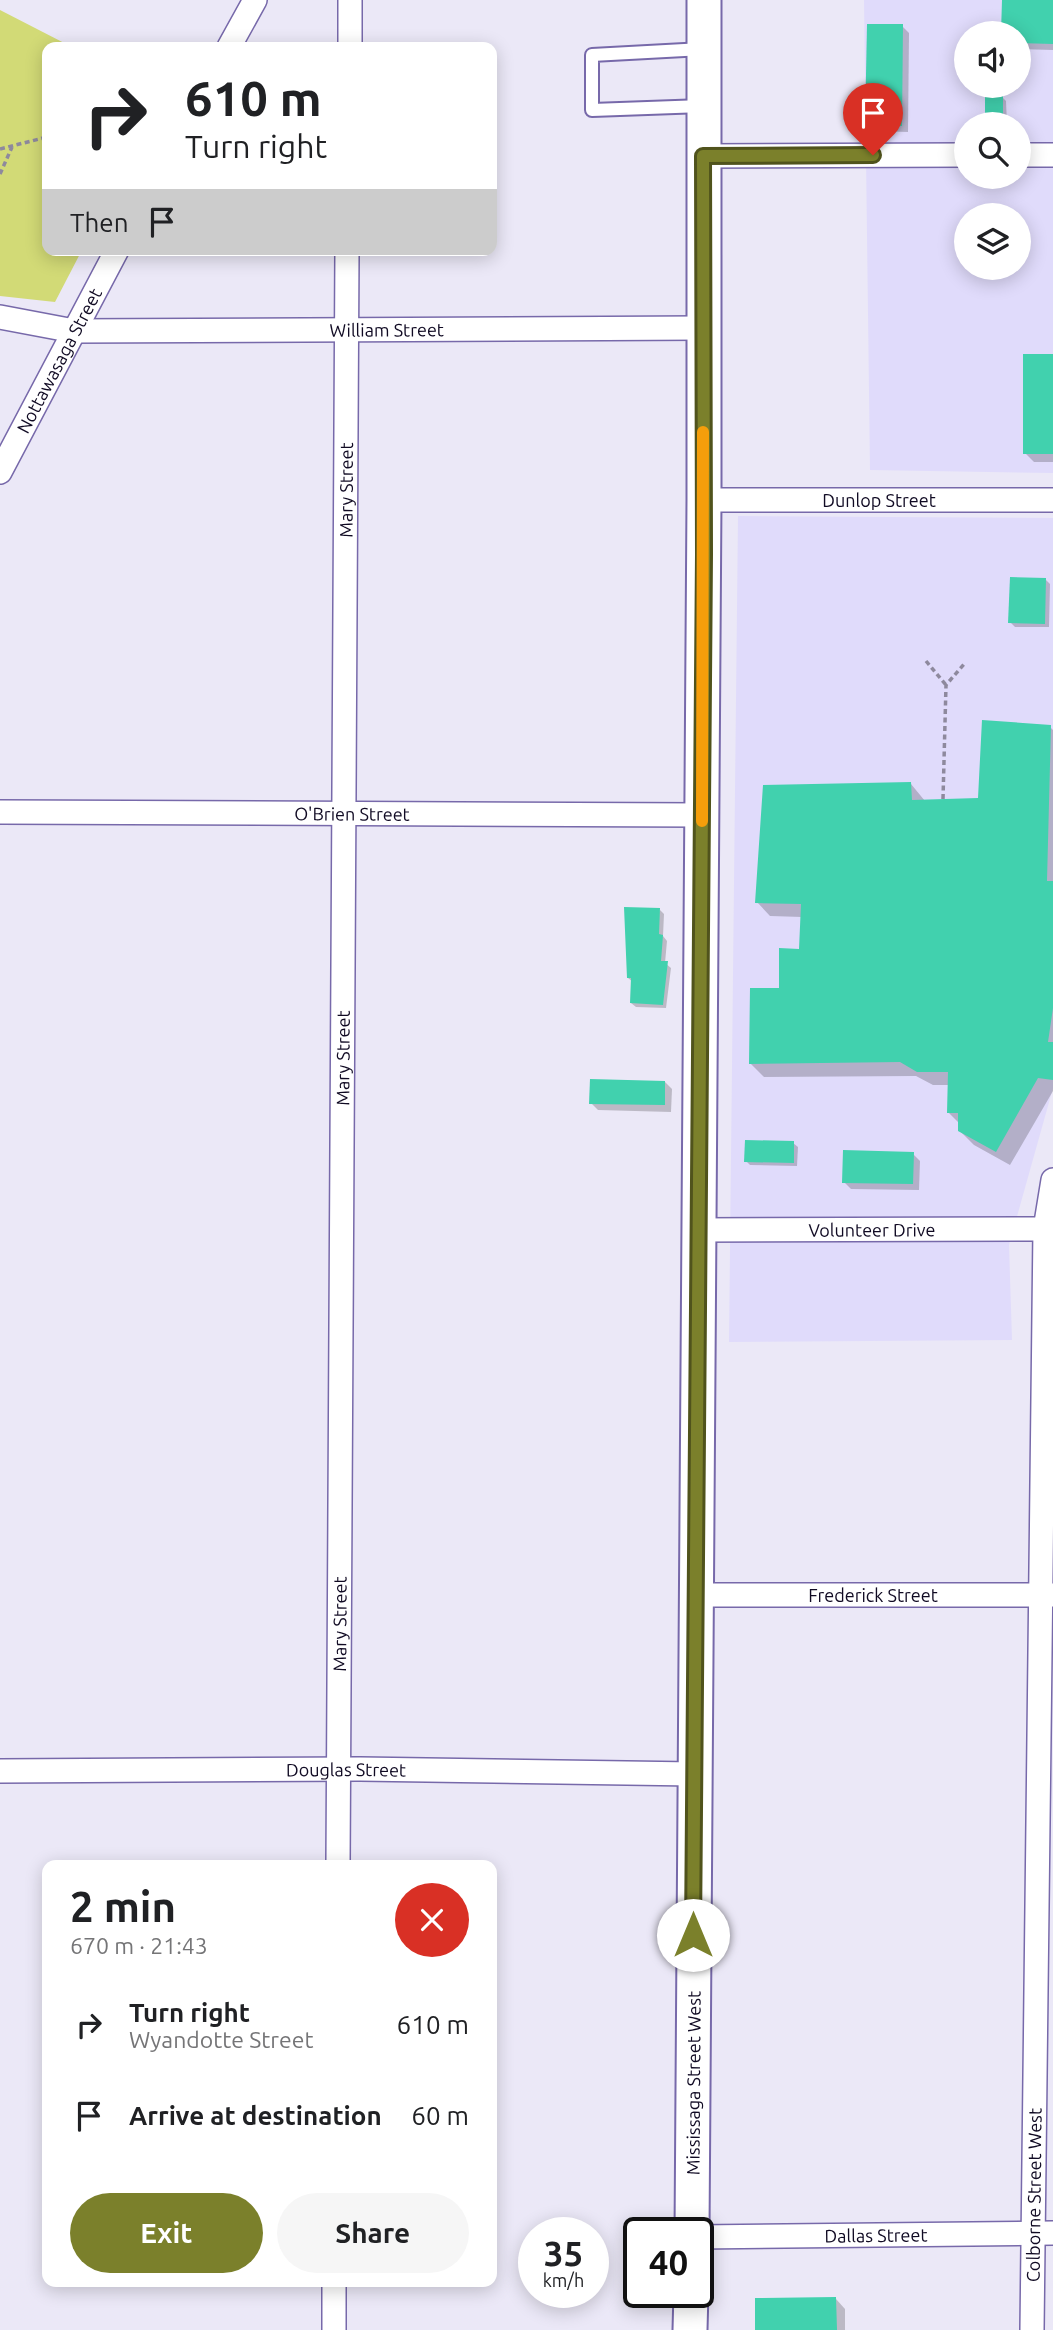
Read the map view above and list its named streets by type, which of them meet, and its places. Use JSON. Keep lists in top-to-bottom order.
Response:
{
  "streets": {
    "street": [
      "William Street",
      "Nottawasaga Street",
      "Mary Street",
      "Dunlop Street",
      "O'Brien Street",
      "Volunteer Drive",
      "Frederick Street",
      "Douglas Street",
      "Mississaga Street West",
      "Colborne Street West",
      "Dallas Street"
    ]
  },
  "crossings": [
    ["William Street", "Nottawasaga Street"],
    ["William Street", "Mary Street"],
    ["William Street", "Mississaga Street West"],
    ["Mary Street", "O'Brien Street"],
    ["Mary Street", "Douglas Street"],
    ["Dunlop Street", "Mississaga Street West"],
    ["O'Brien Street", "Mississaga Street West"],
    ["Volunteer Drive", "Mississaga Street West"],
    ["Volunteer Drive", "Colborne Street West"],
    ["Frederick Street", "Mississaga Street West"],
    ["Frederick Street", "Colborne Street West"],
    ["Douglas Street", "Mississaga Street West"],
    ["Colborne Street West", "Dallas Street"]
  ],
  "page": {
    "turn": ["610 m", "Turn right"],
    "then": "Then",
    "heading": ["2 min", "670 m · 21:43"],
    "list": [
      {
        "name": "Turn right",
        "note": "Wyandotte Street",
        "value": "610 m"
      },
      {
        "name": "Arrive at destination",
        "value": "60 m"
      }
    ],
    "buttons": ["Exit", "Share"],
    "speed": "35 km/h",
    "limit": "40"
  }
}
